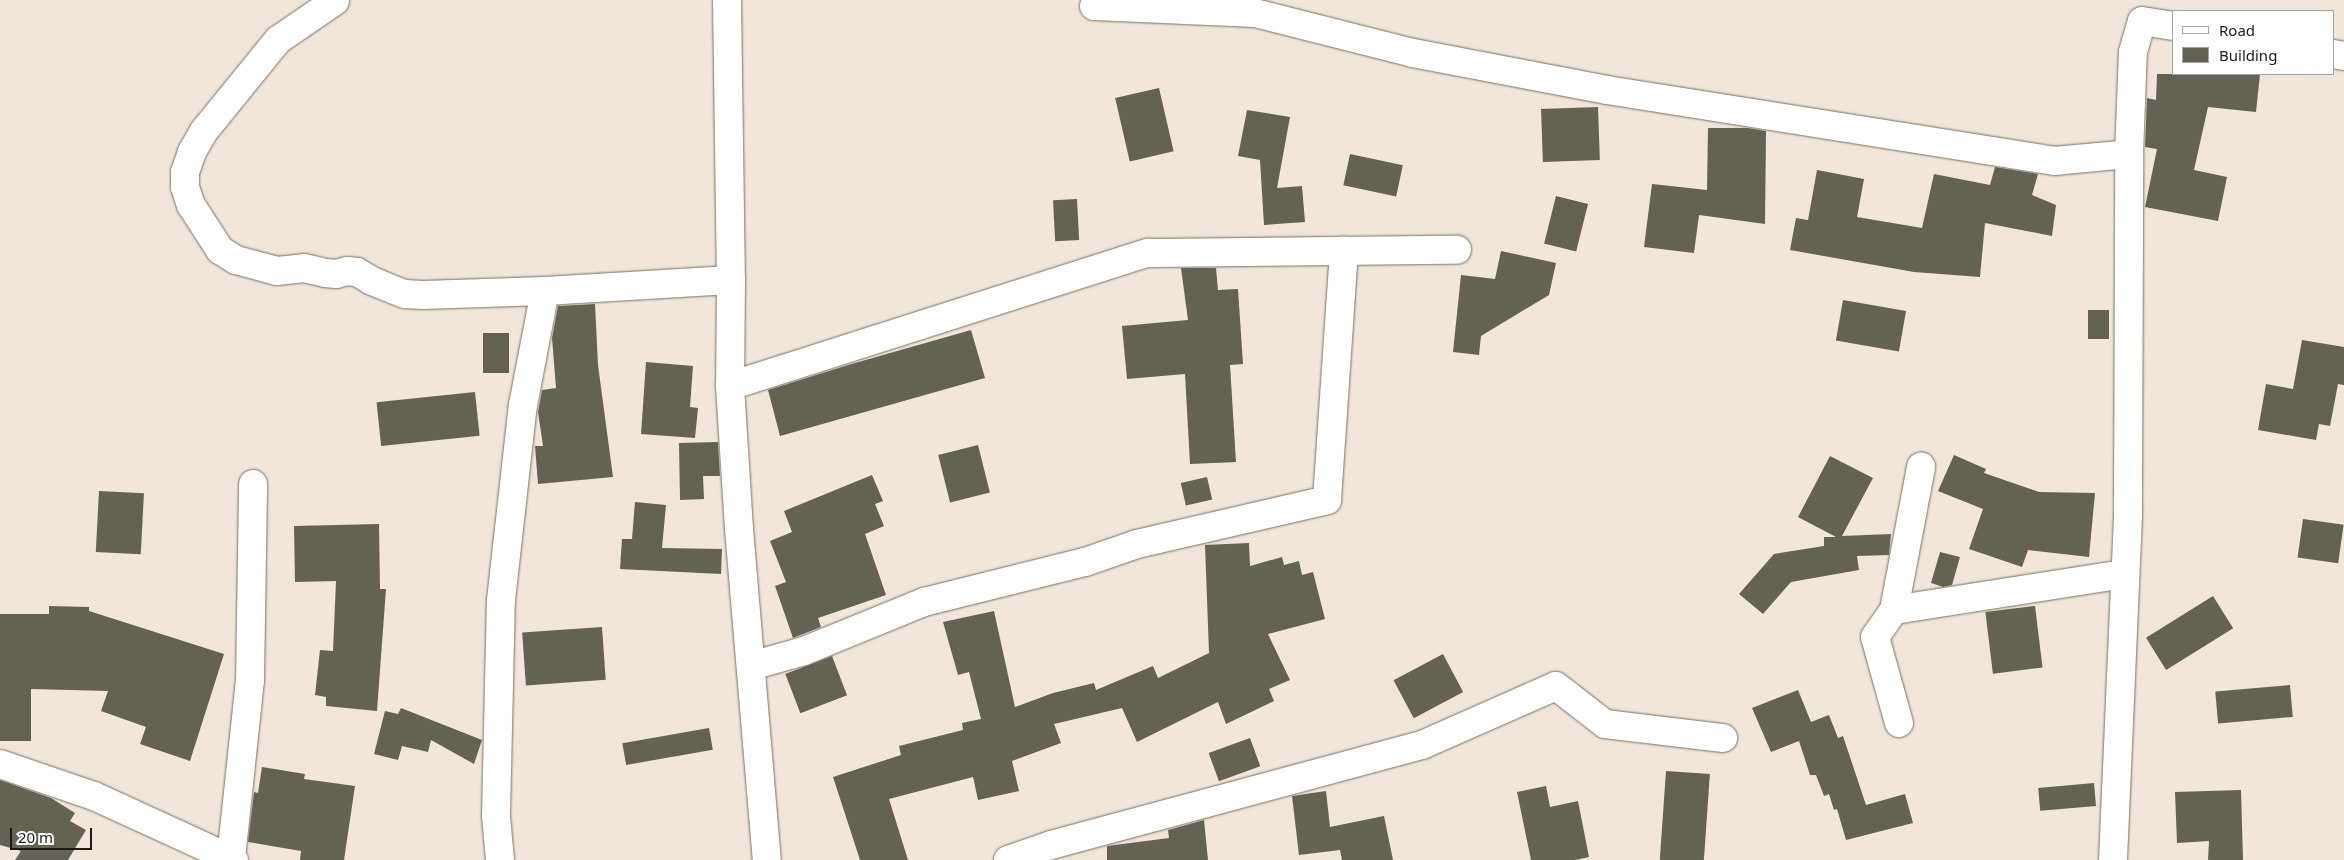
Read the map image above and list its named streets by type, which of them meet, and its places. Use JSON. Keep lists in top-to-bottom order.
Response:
{
  "legend": ["Road", "Building"],
  "scale_bar": "20 m"
}
